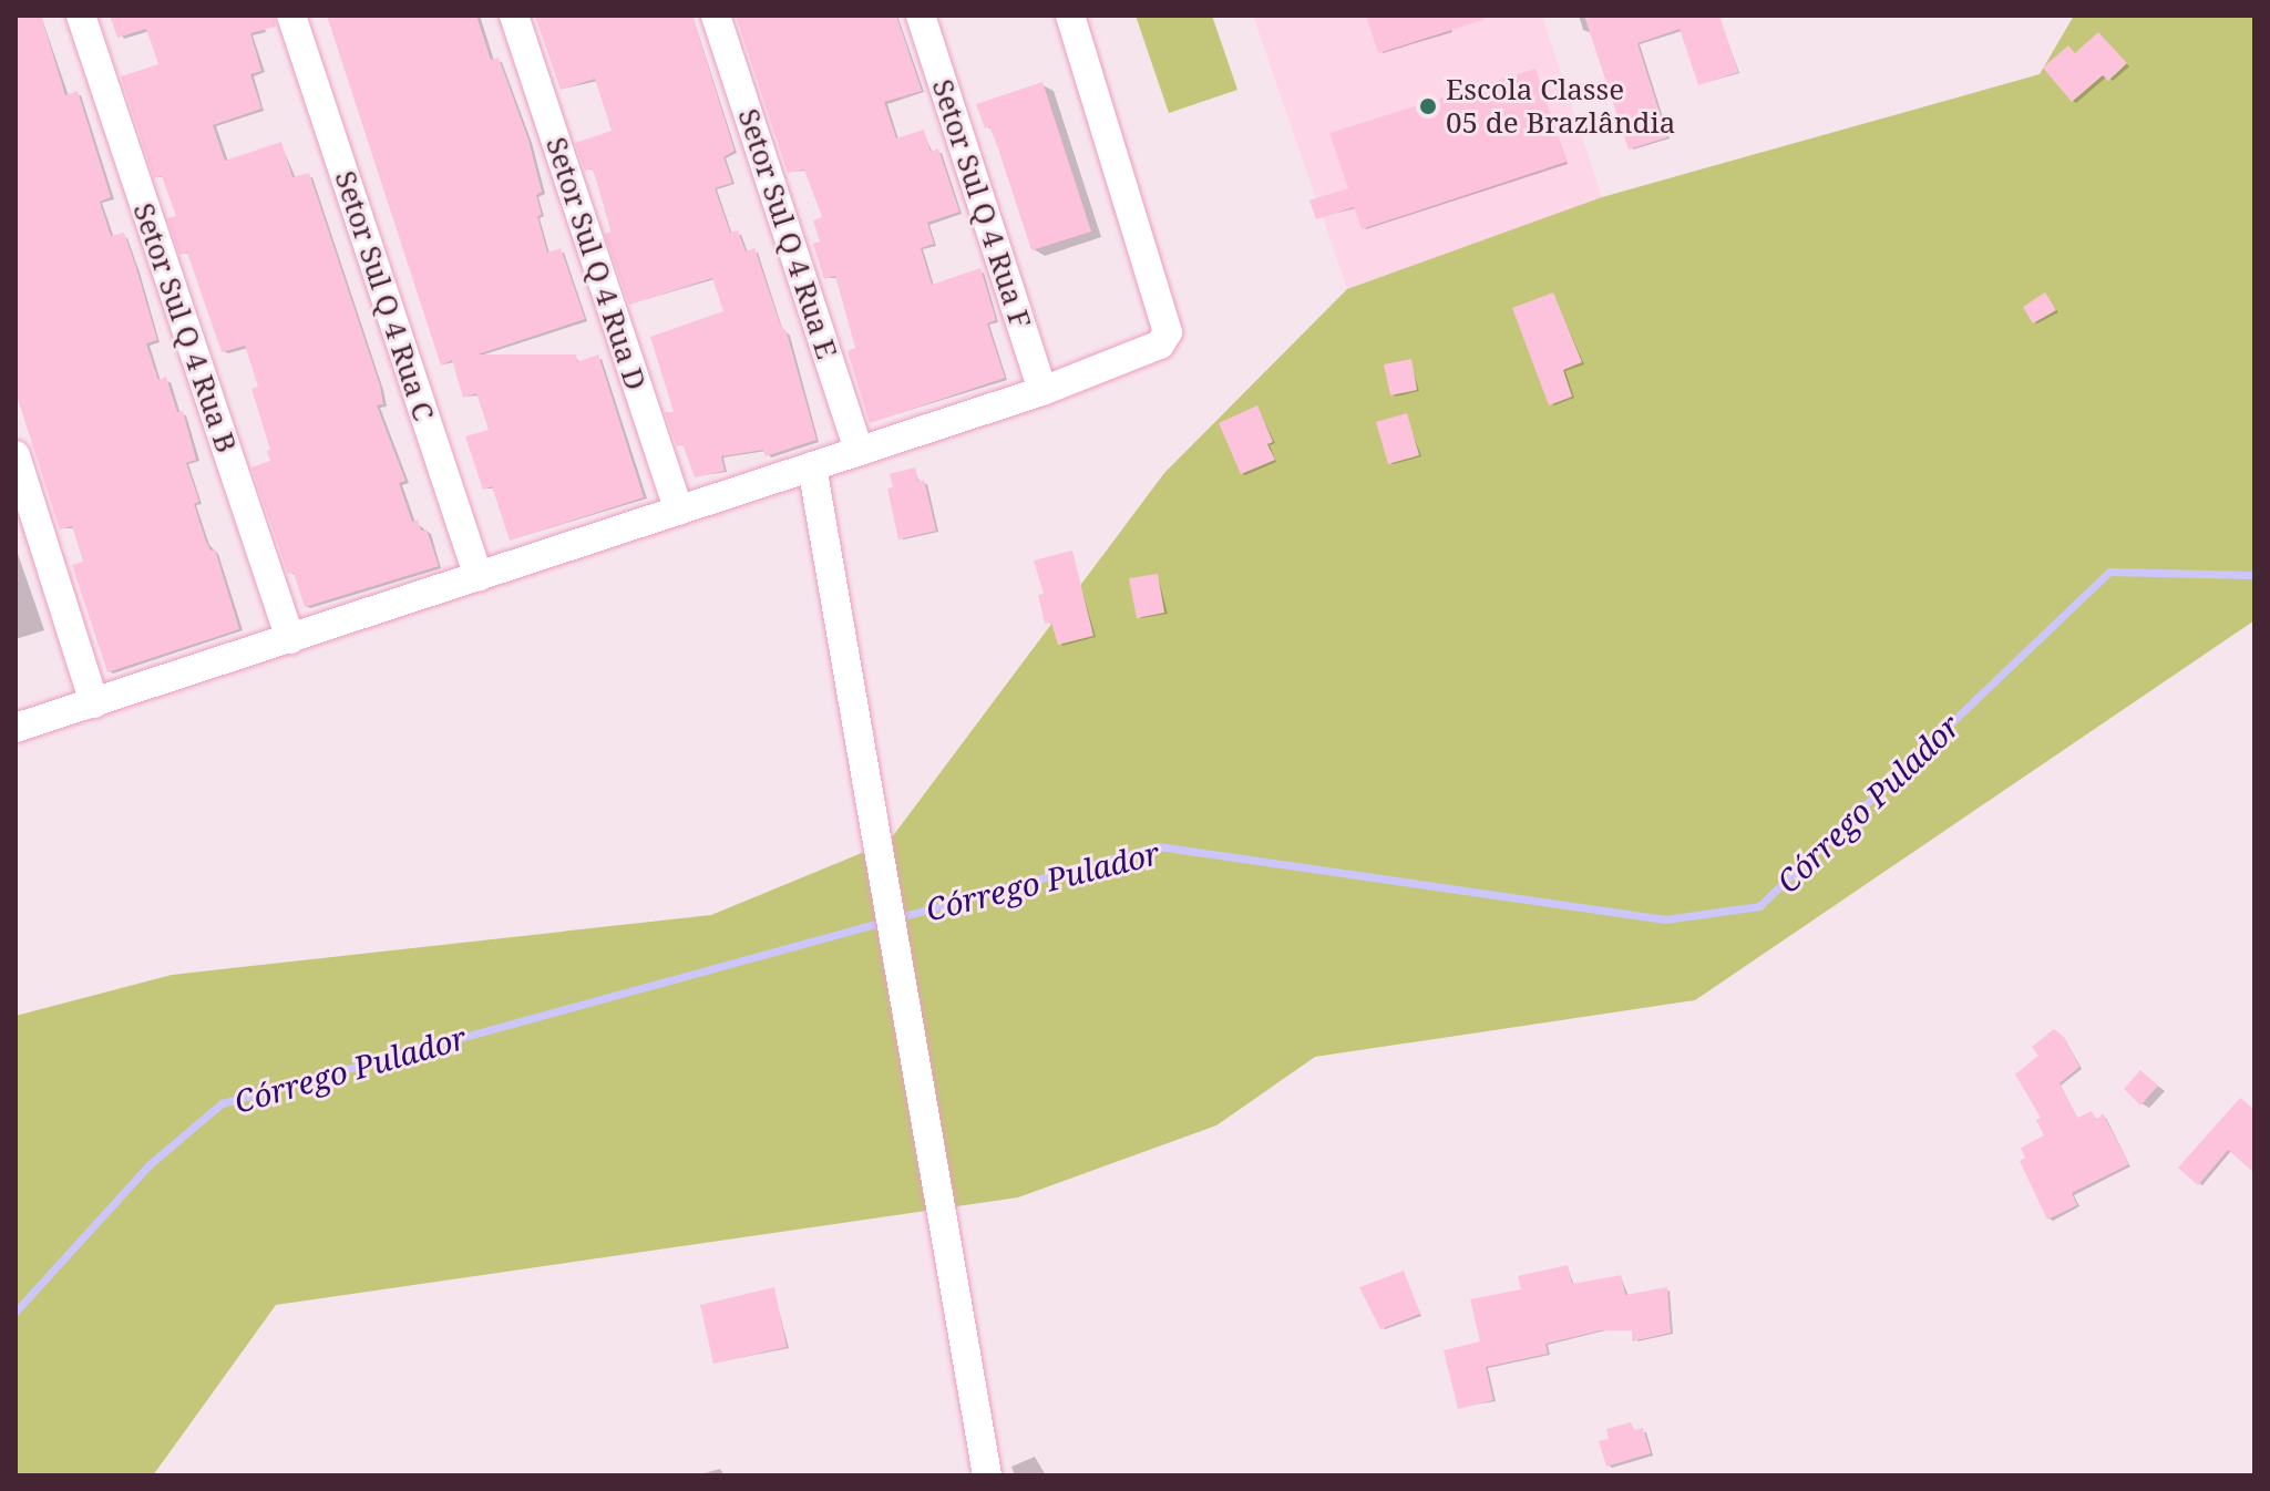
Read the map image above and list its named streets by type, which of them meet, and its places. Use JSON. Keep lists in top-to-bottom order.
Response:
{
  "streets": {
    "street": [
      "Setor Sul Q 4 Rua F",
      "Setor Sul Q 4 Rua E",
      "Setor Sul Q 4 Rua D",
      "Setor Sul Q 4 Rua C",
      "Setor Sul Q 4 Rua B"
    ]
  },
  "water": ["Córrego Pulador"],
  "places": ["Escola Classe 05 de Brazlândia"]
}
